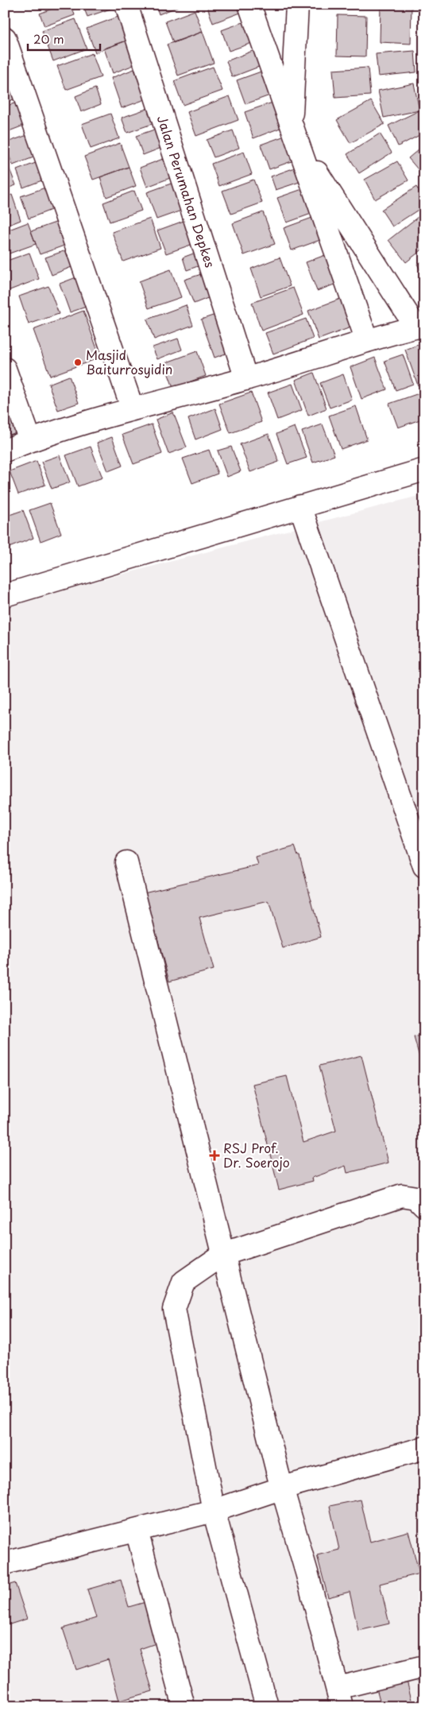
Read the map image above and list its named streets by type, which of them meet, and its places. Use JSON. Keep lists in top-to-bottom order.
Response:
{
  "streets": {
    "street": ["Jalan Perumahan Depkes"]
  },
  "places": {
    "other": ["Masjid Baiturrosyidin"],
    "health": ["RSJ Prof. Dr. Soerojo"]
  },
  "scale_bar": "20 m"
}
